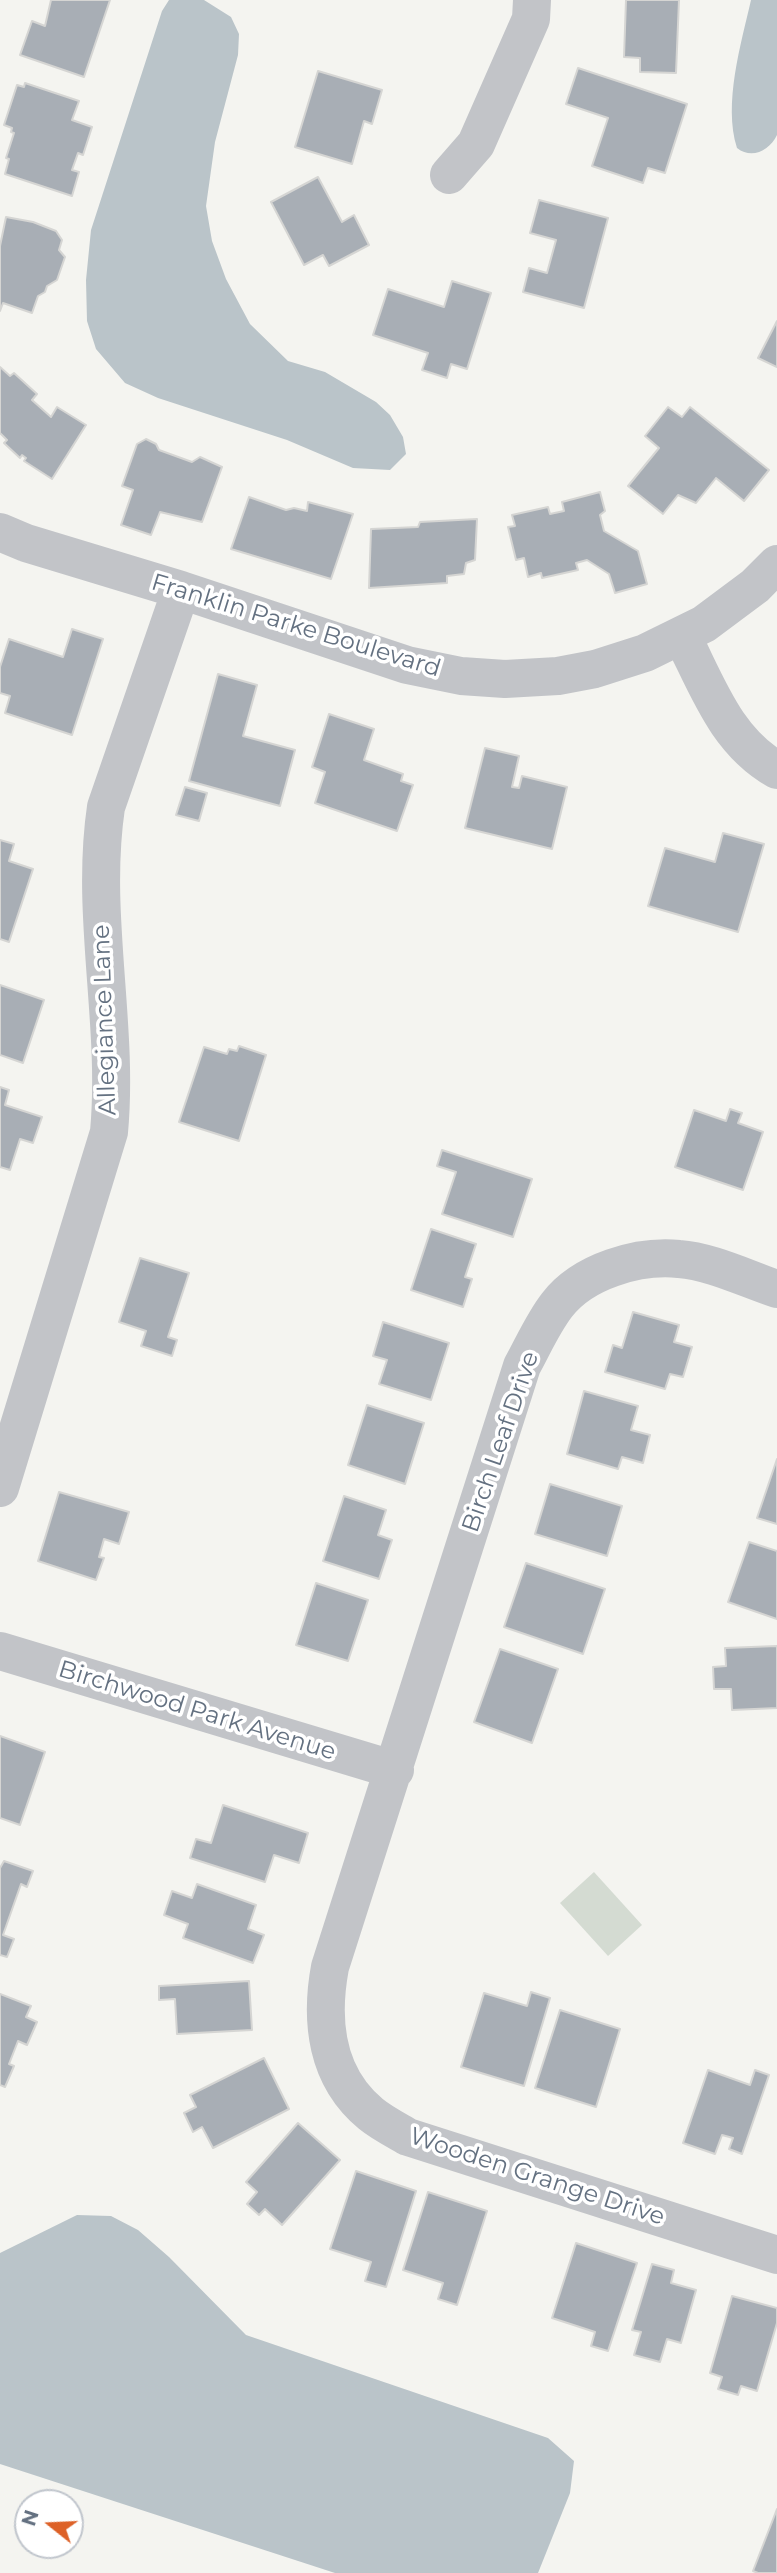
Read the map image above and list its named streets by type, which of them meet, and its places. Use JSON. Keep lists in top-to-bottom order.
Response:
{
  "streets": {
    "street": [
      "Franklin Parke Boulevard",
      "Allegiance Lane",
      "Birch Leaf Drive",
      "Birchwood Park Avenue",
      "Wooden Grange Drive"
    ]
  },
  "crossings": [
    ["Franklin Parke Boulevard", "Allegiance Lane"],
    ["Birch Leaf Drive", "Birchwood Park Avenue"],
    ["Birch Leaf Drive", "Wooden Grange Drive"],
    ["Birchwood Park Avenue", "Wooden Grange Drive"]
  ],
  "north": "left"
}
